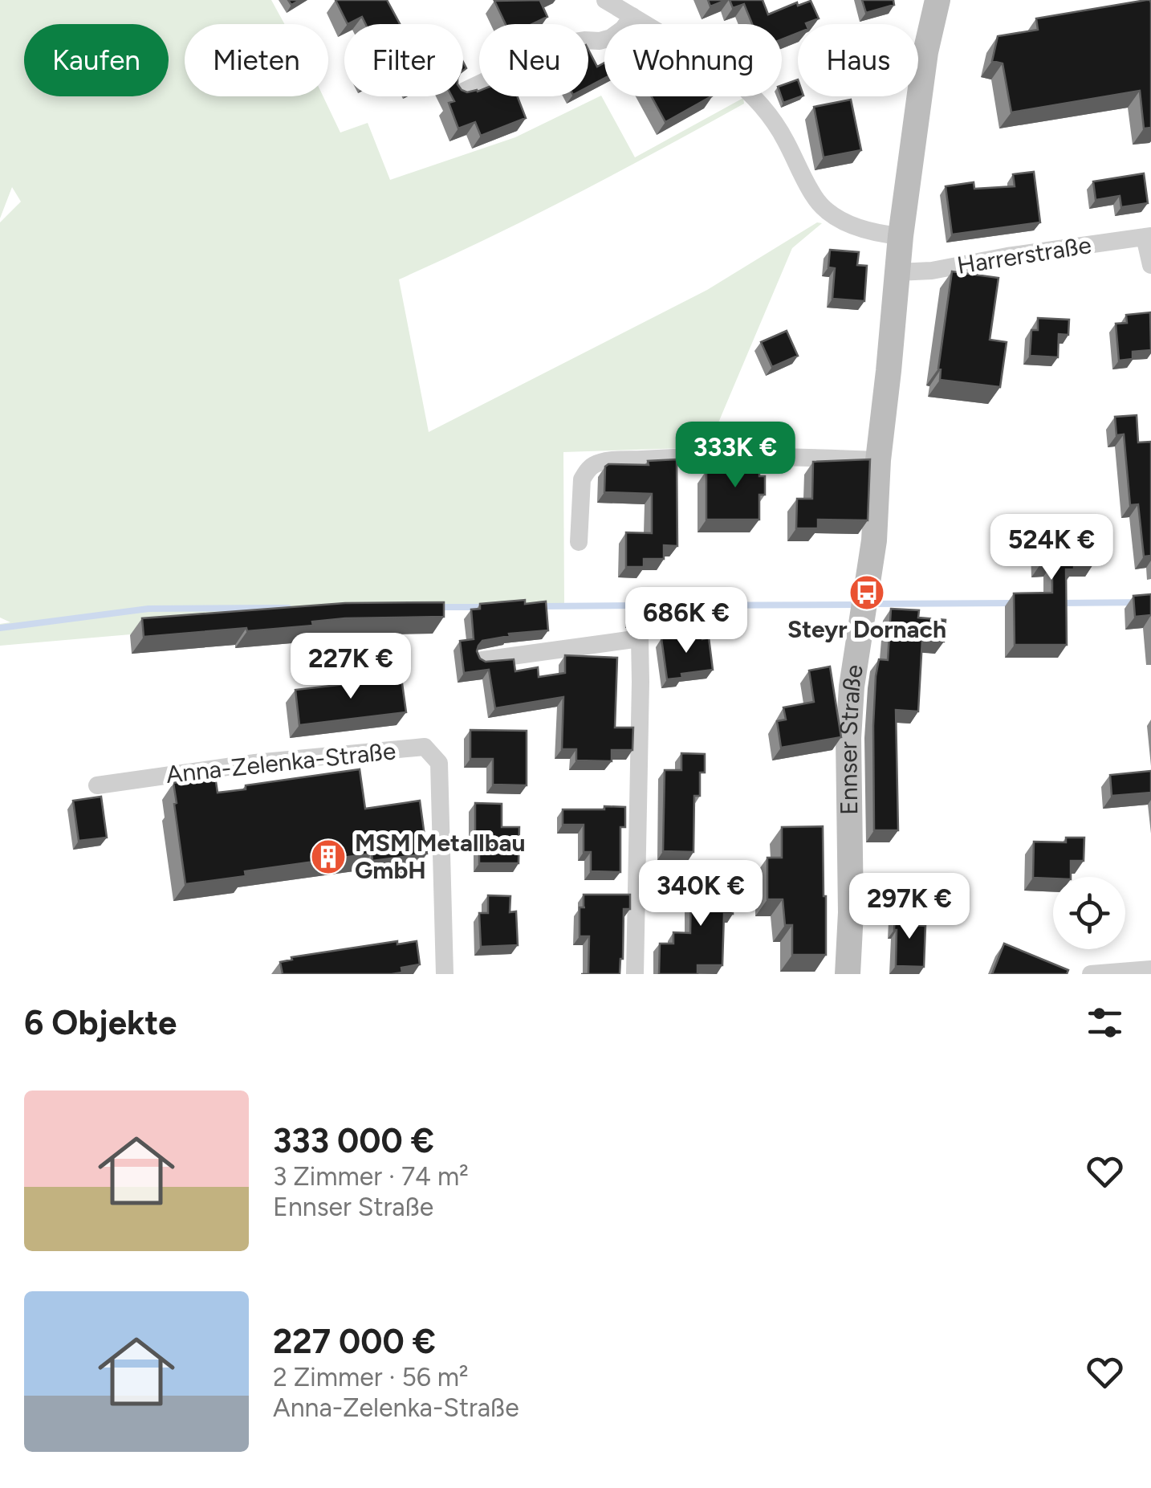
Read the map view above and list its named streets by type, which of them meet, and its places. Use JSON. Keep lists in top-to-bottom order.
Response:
{
  "streets": {
    "street": ["Harrerstraße", "Ennser Straße", "Anna-Zelenka-Straße"]
  },
  "crossings": [
    ["Harrerstraße", "Ennser Straße"]
  ],
  "places": {
    "bus stop": ["Steyr Dornach"],
    "building": ["MSM Metallbau GmbH"]
  },
  "page": {
    "chip": [
      "Kaufen",
      "Mieten",
      "Filter",
      "Neu",
      "Wohnung",
      "Haus"
    ],
    "price": [
      "333K €",
      "524K €",
      "686K €",
      "227K €",
      "340K €",
      "297K €"
    ],
    "heading": "6 Objekte",
    "list": [
      {
        "name": "333 000 €",
        "note": "3 Zimmer · 74 m² · Ennser Straße"
      },
      {
        "name": "227 000 €",
        "note": "2 Zimmer · 56 m² · Anna-Zelenka-Straße"
      }
    ]
  }
}
